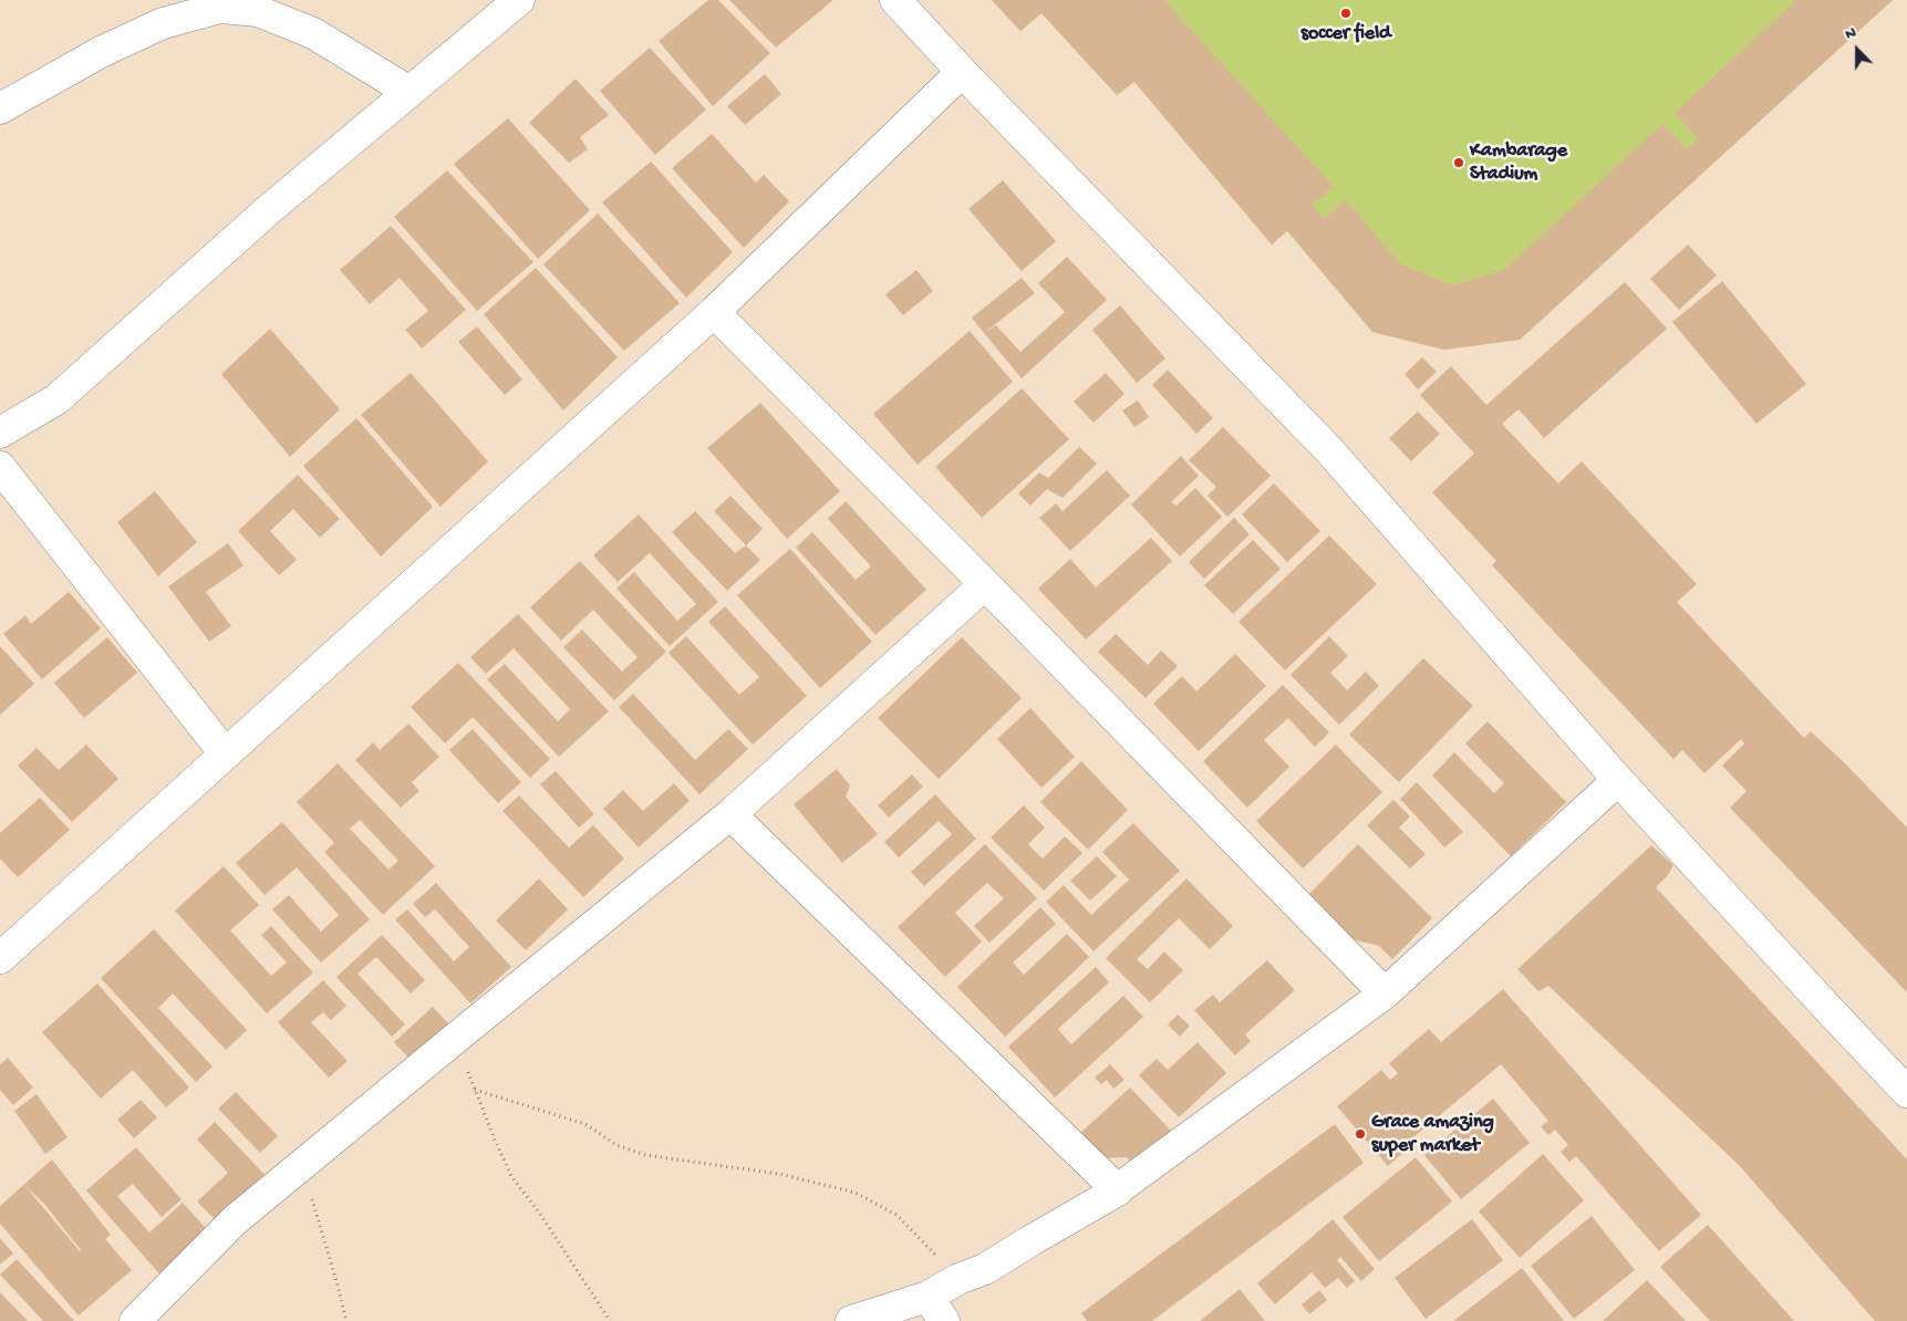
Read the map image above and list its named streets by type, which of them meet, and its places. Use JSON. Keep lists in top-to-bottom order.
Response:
{
  "places": ["soccer field", "Kambarage Stadium", "Grace amazing super market"],
  "north": "top"
}
